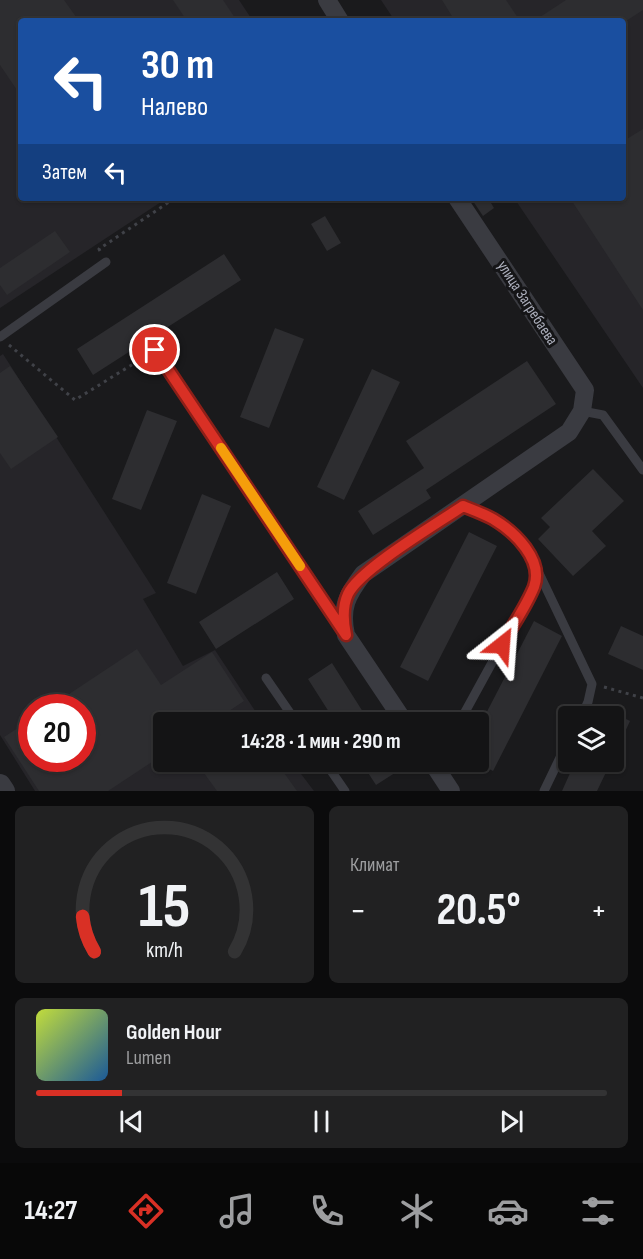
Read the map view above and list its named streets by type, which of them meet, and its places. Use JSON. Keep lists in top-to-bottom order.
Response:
{
  "streets": {
    "street": ["улица Загребаева"]
  },
  "page": {
    "turn": ["30 m", "Налево"],
    "then": "Затем",
    "limit": "20",
    "trip": "14:28 · 1 мин · 290 m",
    "tile": "Климат",
    "heat": ["−", "20.5°", "+"],
    "song": ["Golden Hour", "Lumen"],
    "tabs": "14:27",
    "gauge": ["15", "km/h"]
  }
}
